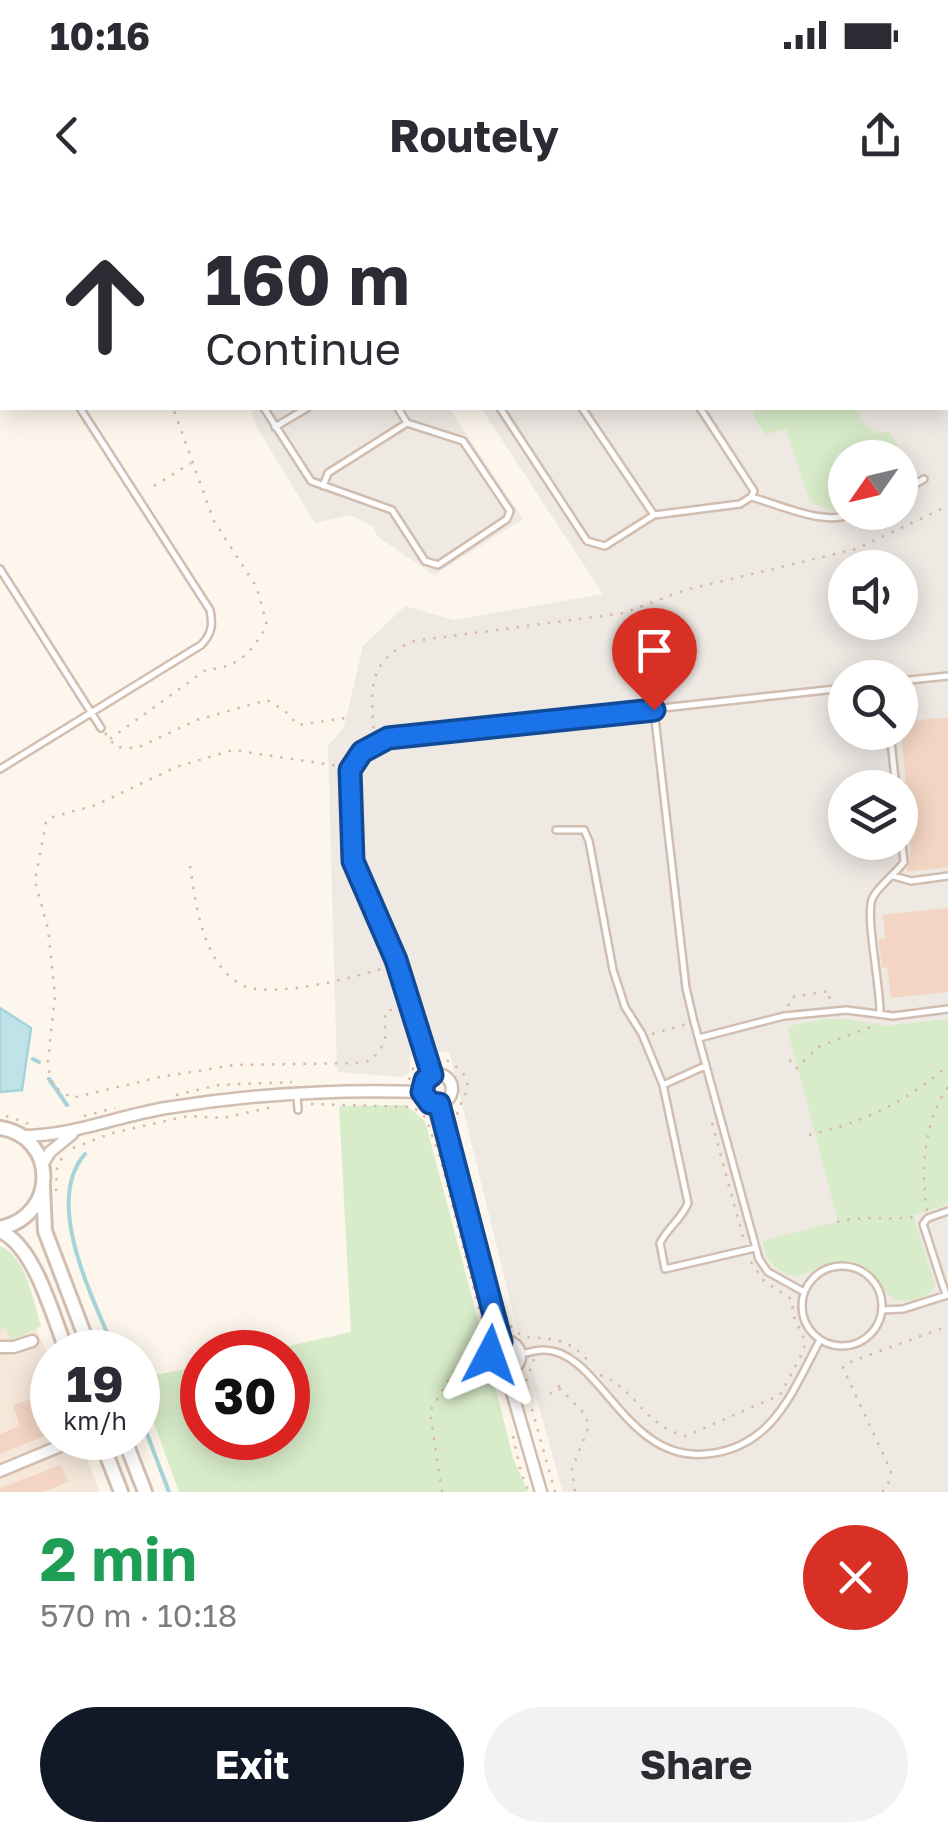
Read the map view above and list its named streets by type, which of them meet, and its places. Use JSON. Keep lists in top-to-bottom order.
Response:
{
  "north": "bottom left",
  "page": {
    "status": "10:16",
    "header": "Routely",
    "turn": ["160 m", "Continue"],
    "speed": "19 km/h",
    "limit": "30",
    "heading": ["2 min", "570 m · 10:18"],
    "buttons": ["Exit", "Share"]
  }
}
